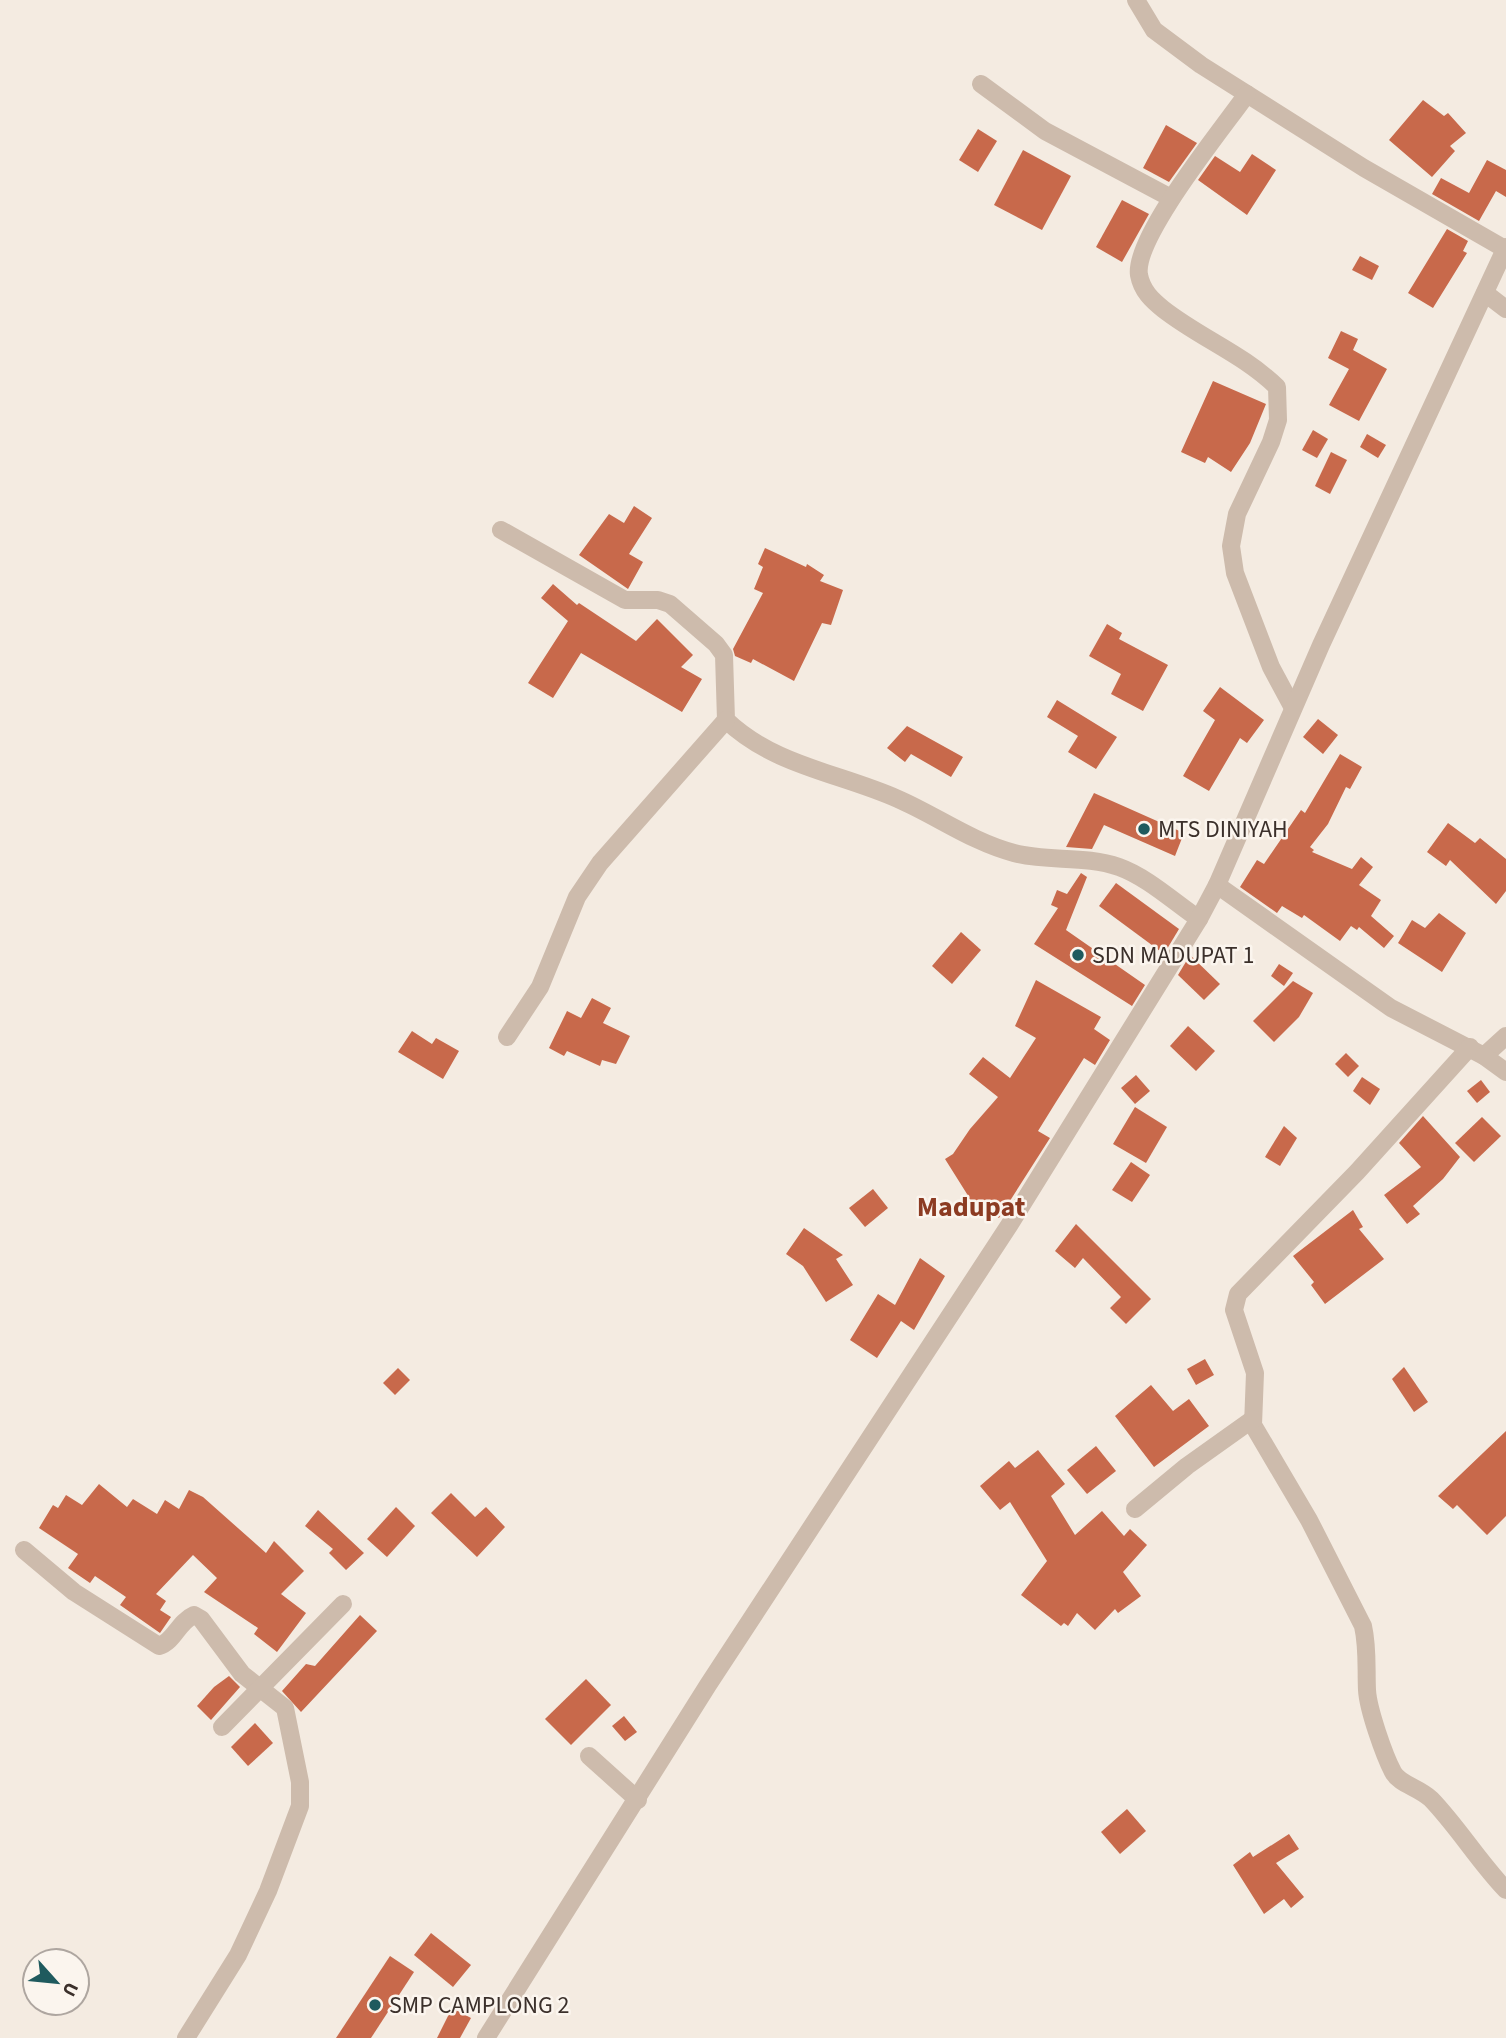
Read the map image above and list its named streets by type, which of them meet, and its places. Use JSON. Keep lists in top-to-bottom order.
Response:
{
  "districts": ["Madupat"],
  "places": ["MTS DINIYAH", "SDN MADUPAT 1", "SMP CAMPLONG 2"],
  "north": "bottom right"
}
